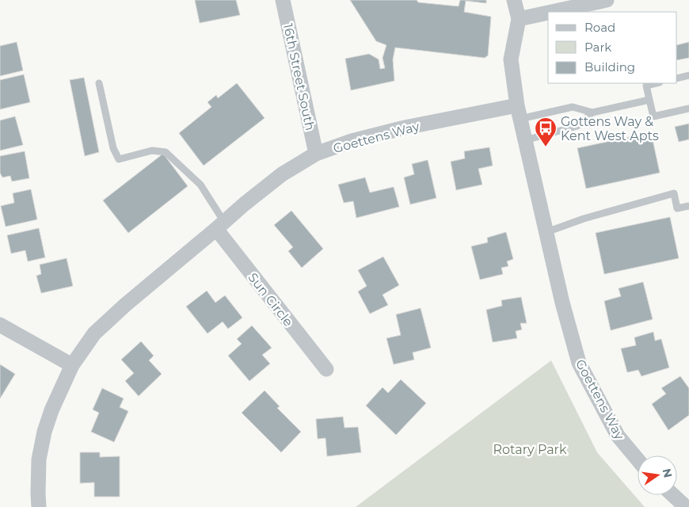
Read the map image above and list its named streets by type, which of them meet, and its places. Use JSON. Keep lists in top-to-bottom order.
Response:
{
  "streets": {
    "street": ["16th Street South", "Goettens Way", "Sun Circle"]
  },
  "crossings": [
    ["16th Street South", "Goettens Way"],
    ["Goettens Way", "Sun Circle"]
  ],
  "parks": ["Rotary Park"],
  "places": {
    "bus stop": ["Gottens Way & Kent West Apts"]
  },
  "legend": ["Road", "Park", "Building"],
  "north": "right"
}
